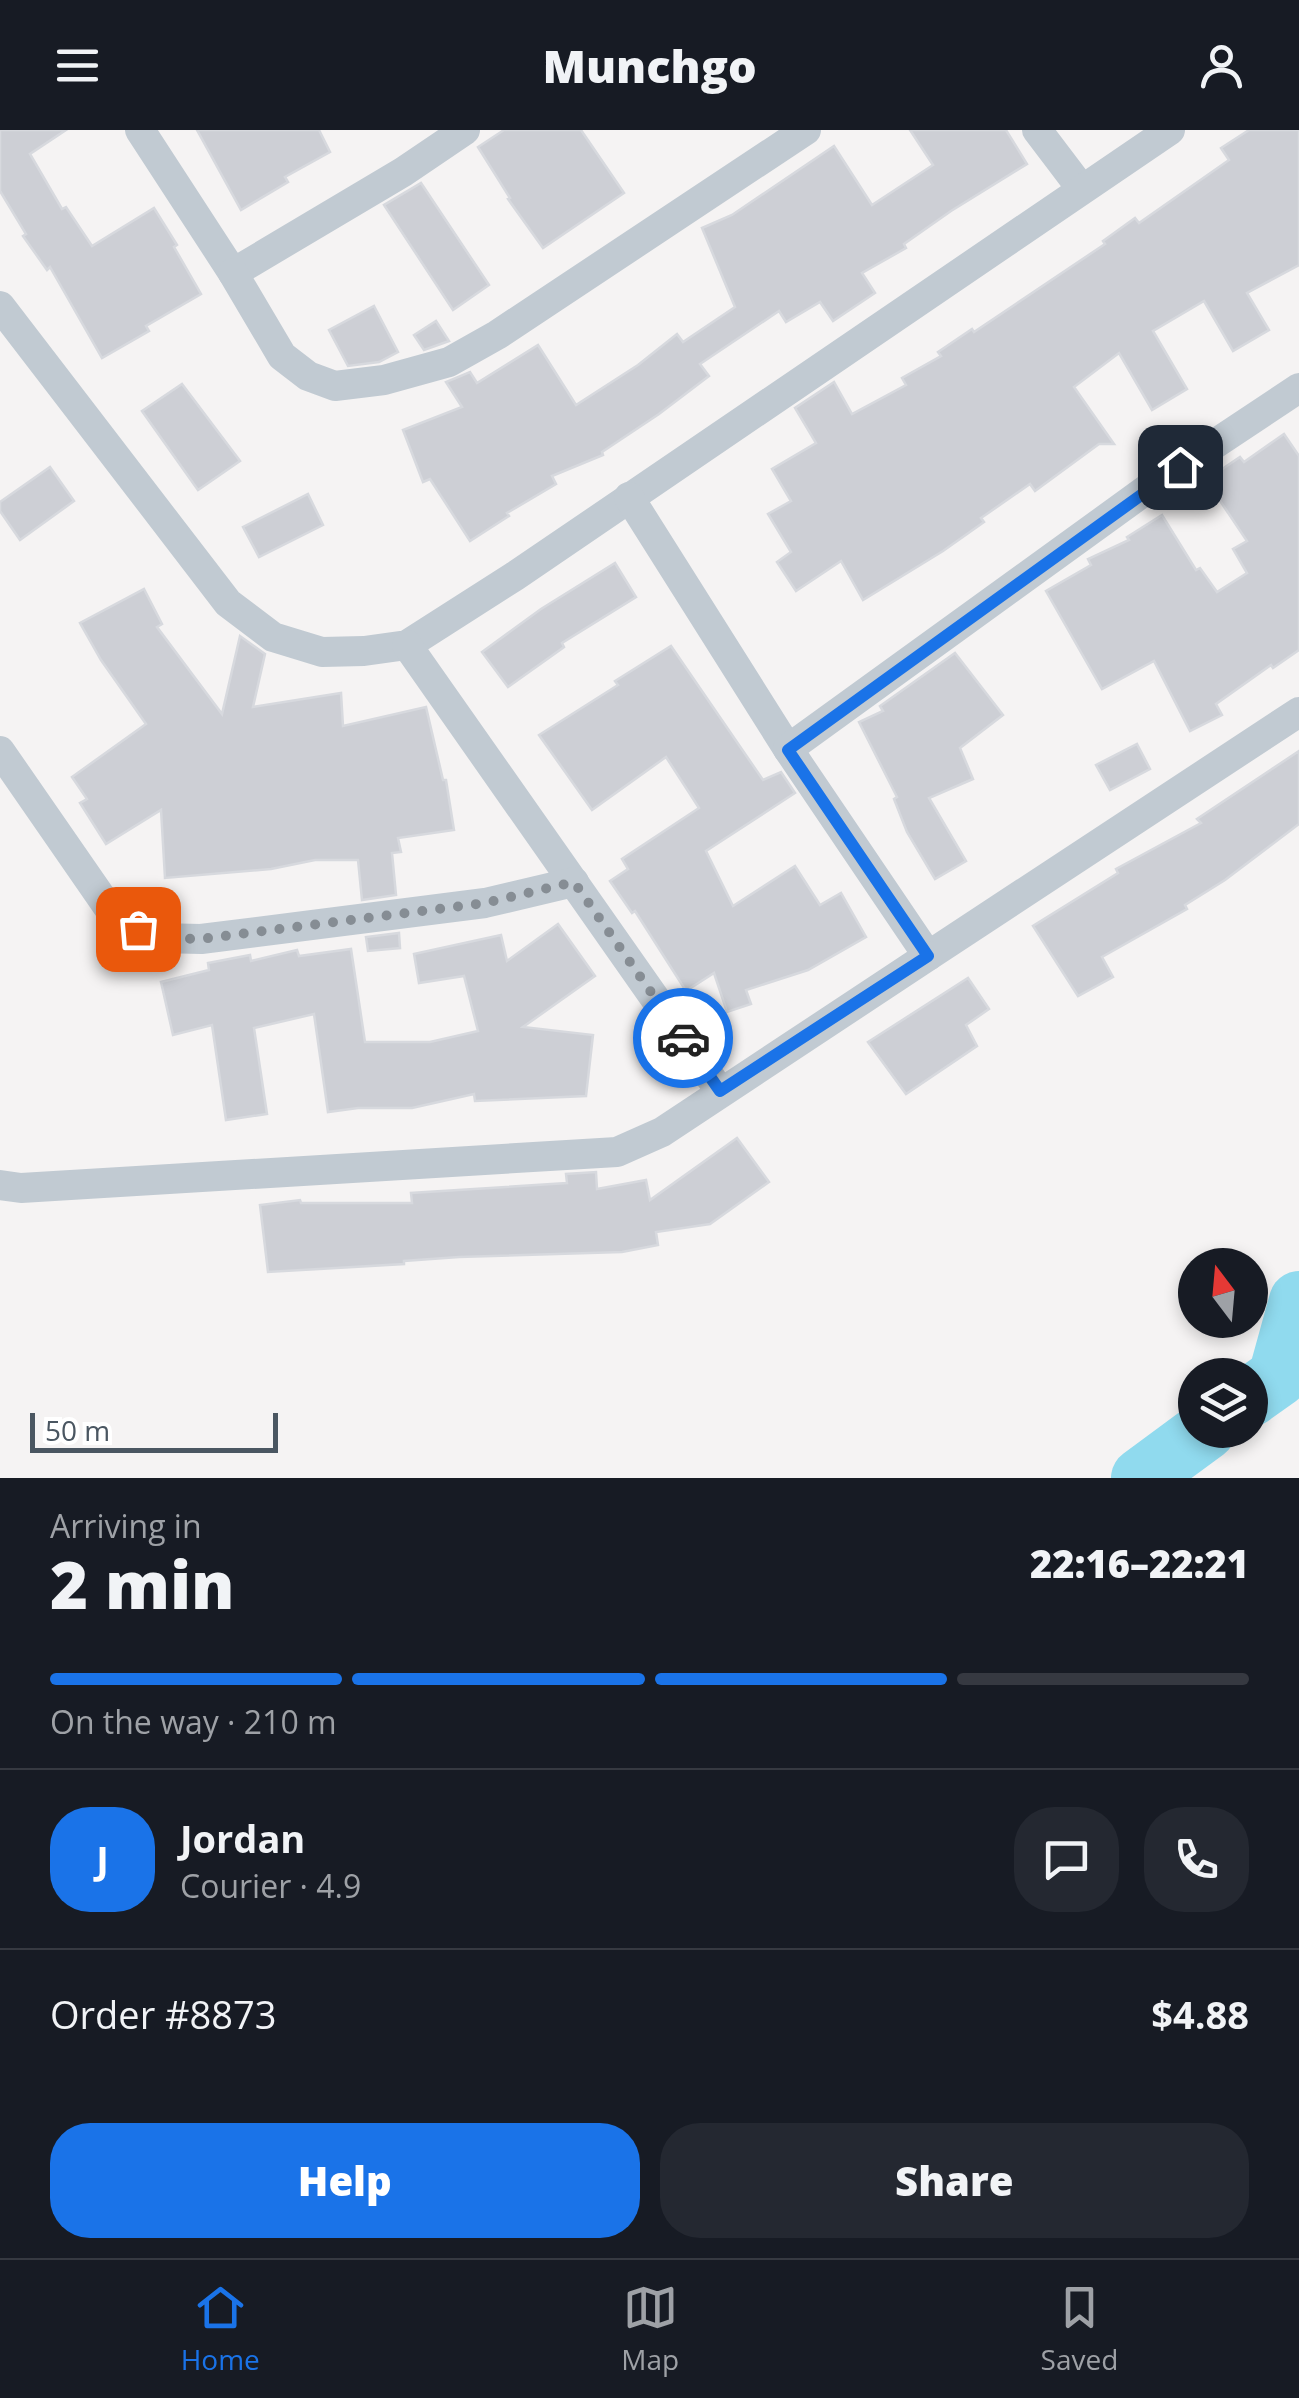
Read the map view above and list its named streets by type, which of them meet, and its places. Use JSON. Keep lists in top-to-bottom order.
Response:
{
  "scale_bar": "50 m",
  "north": "top",
  "page": {
    "header": "Munchgo",
    "scale": "50 m",
    "heading": ["2 min", "Arriving in", "22:16–22:21"],
    "panel": [
      "Jordan",
      "Courier · 4.9",
      "Order #8873",
      "$4.88"
    ],
    "bar": "On the way · 210 m",
    "round": "J",
    "buttons": ["Help", "Share"],
    "tabs": ["Home", "Map", "Saved"]
  }
}
